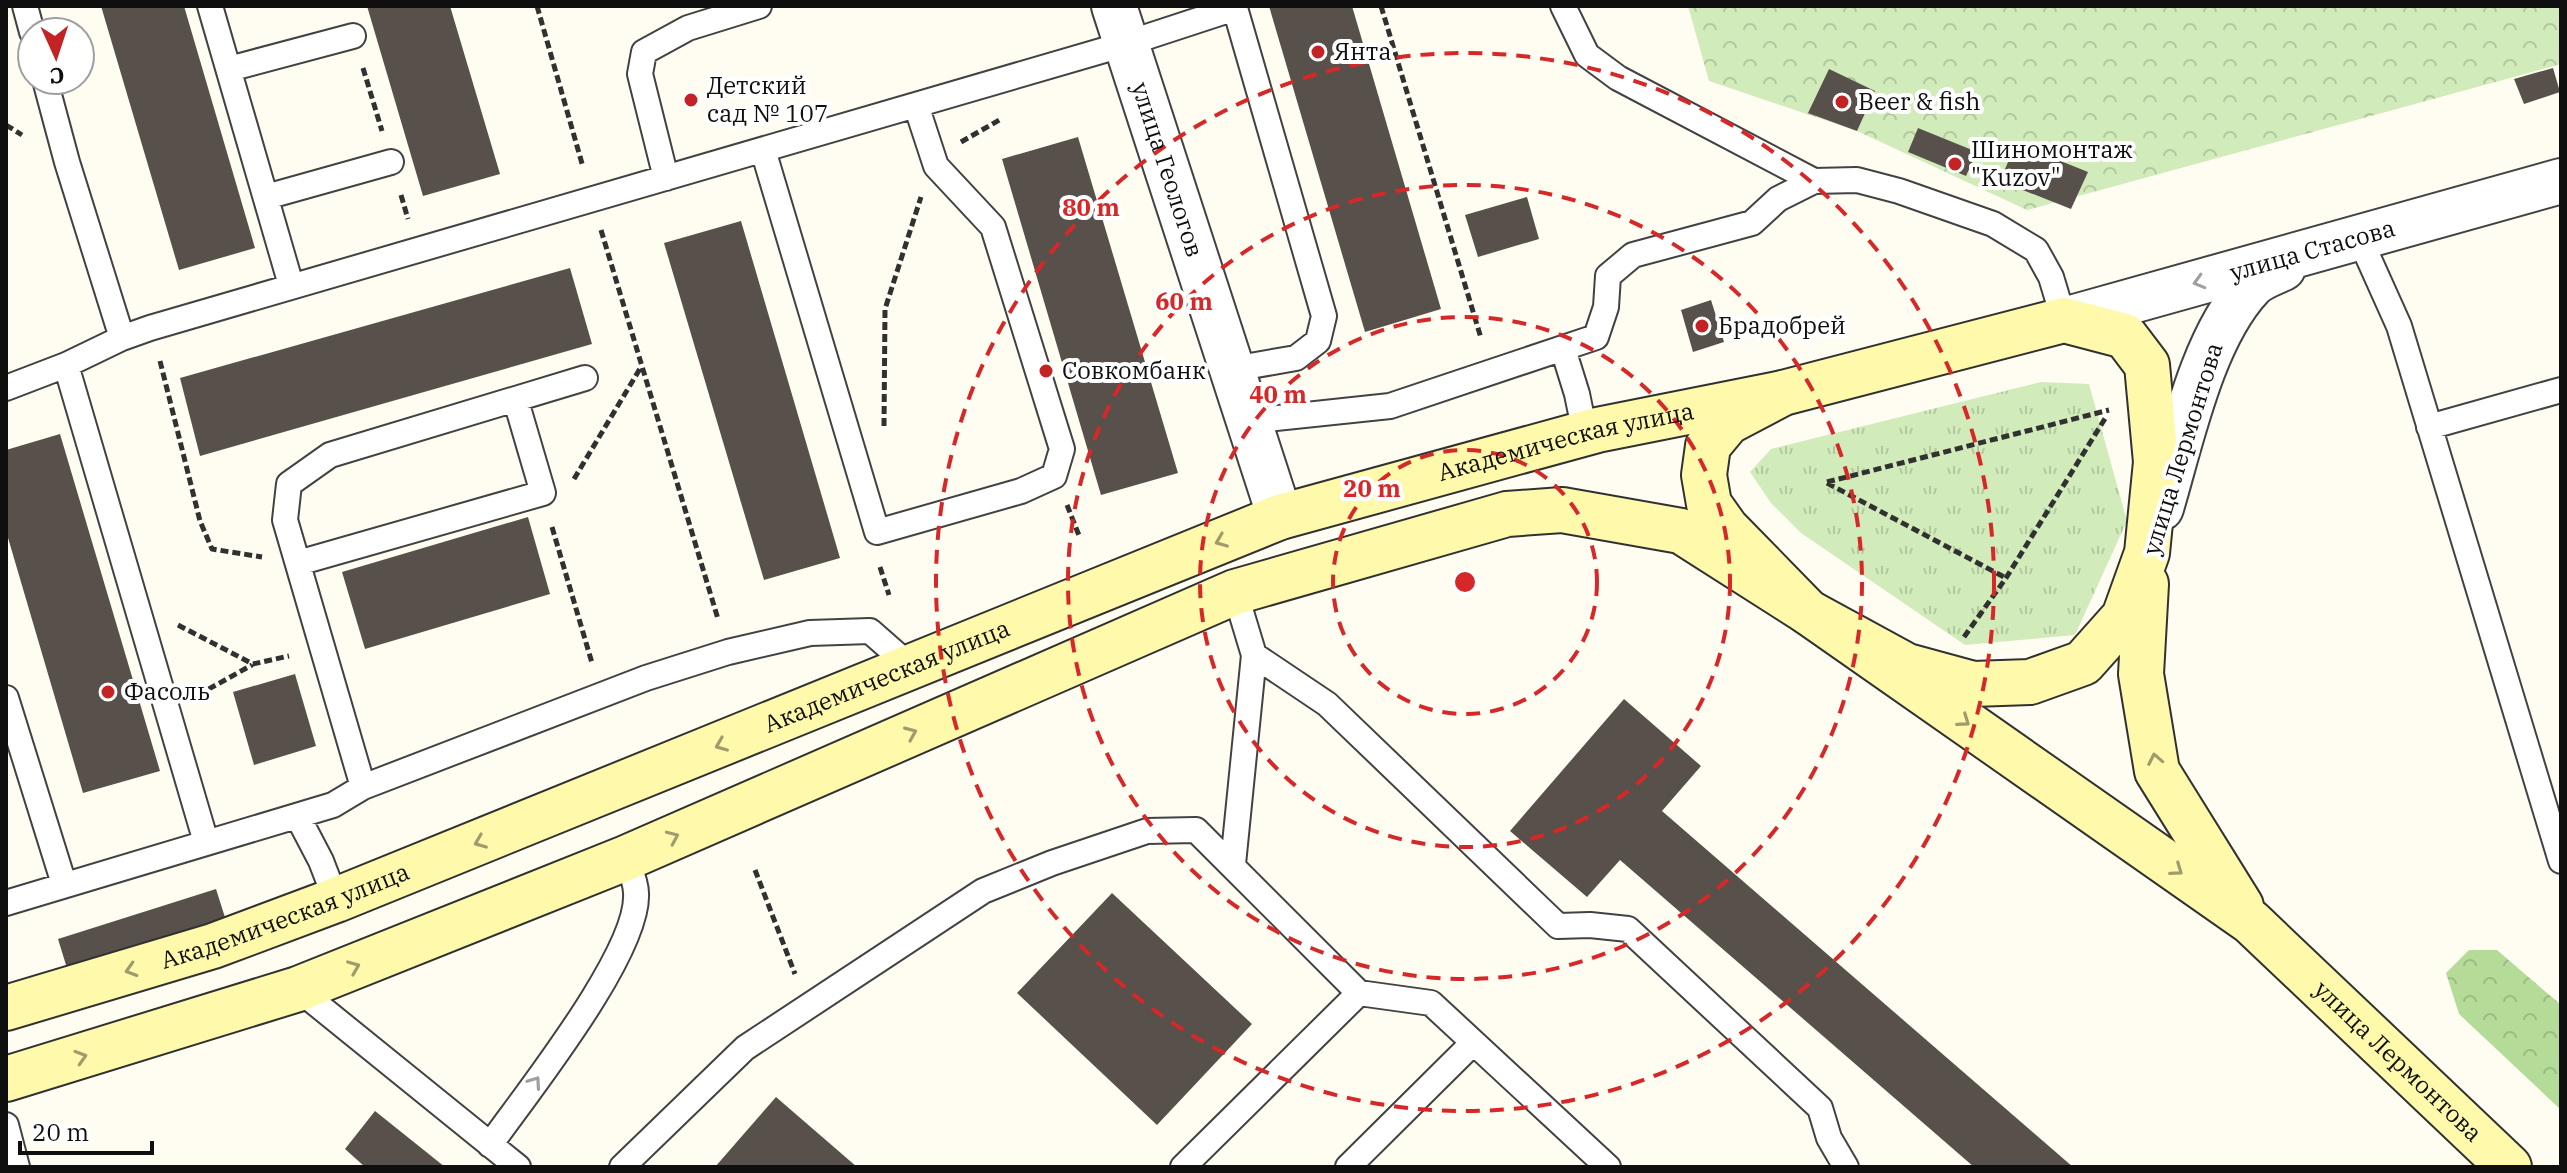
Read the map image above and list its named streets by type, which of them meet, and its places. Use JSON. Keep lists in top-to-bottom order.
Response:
{
  "streets": {
    "main road": ["Академическая улица", "улица Лермонтова"],
    "street": ["улица Геологов", "улица Стасова"]
  },
  "crossings": [
    ["улица Геологов", "Академическая улица"],
    ["улица Стасова", "улица Лермонтова"]
  ],
  "one_way": ["улица Стасова"],
  "places": [
    "Янта",
    "Детский сад № 107",
    "Beer & fish",
    "Шиномонтаж \"Kuzov\"",
    "Брадобрей",
    "Совкомбанк",
    "Фасоль"
  ],
  "scale_bar": "20 m",
  "north": "bottom",
  "rings": [
    "80 m",
    "60 m",
    "40 m",
    "20 m"
  ]
}
